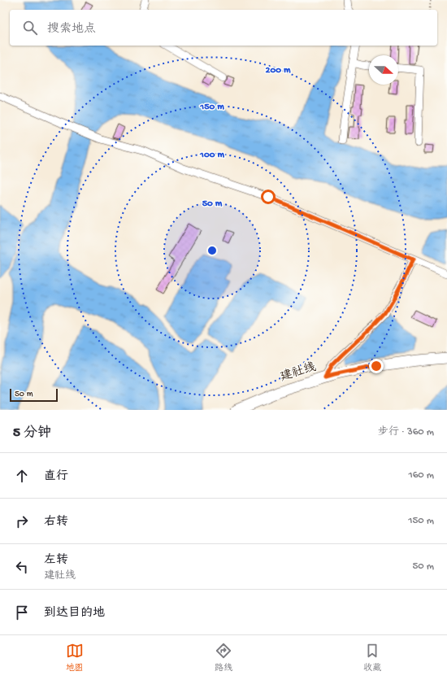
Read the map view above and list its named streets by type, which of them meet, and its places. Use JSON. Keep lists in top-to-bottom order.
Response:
{
  "streets": {
    "main road": ["建社线"]
  },
  "scale_bar": "50 m",
  "north": "right",
  "page": {
    "search": "搜索地点",
    "scale": "50 m",
    "heading": ["5 分钟", "步行 · 360 m"],
    "list": [
      ["直行", "160 m"],
      ["右转", "150 m"],
      ["左转", "建社线", "50 m"],
      "到达目的地"
    ],
    "nav": ["地图", "路线", "收藏"]
  },
  "rings": [
    "200 m",
    "150 m",
    "100 m",
    "50 m"
  ]
}
